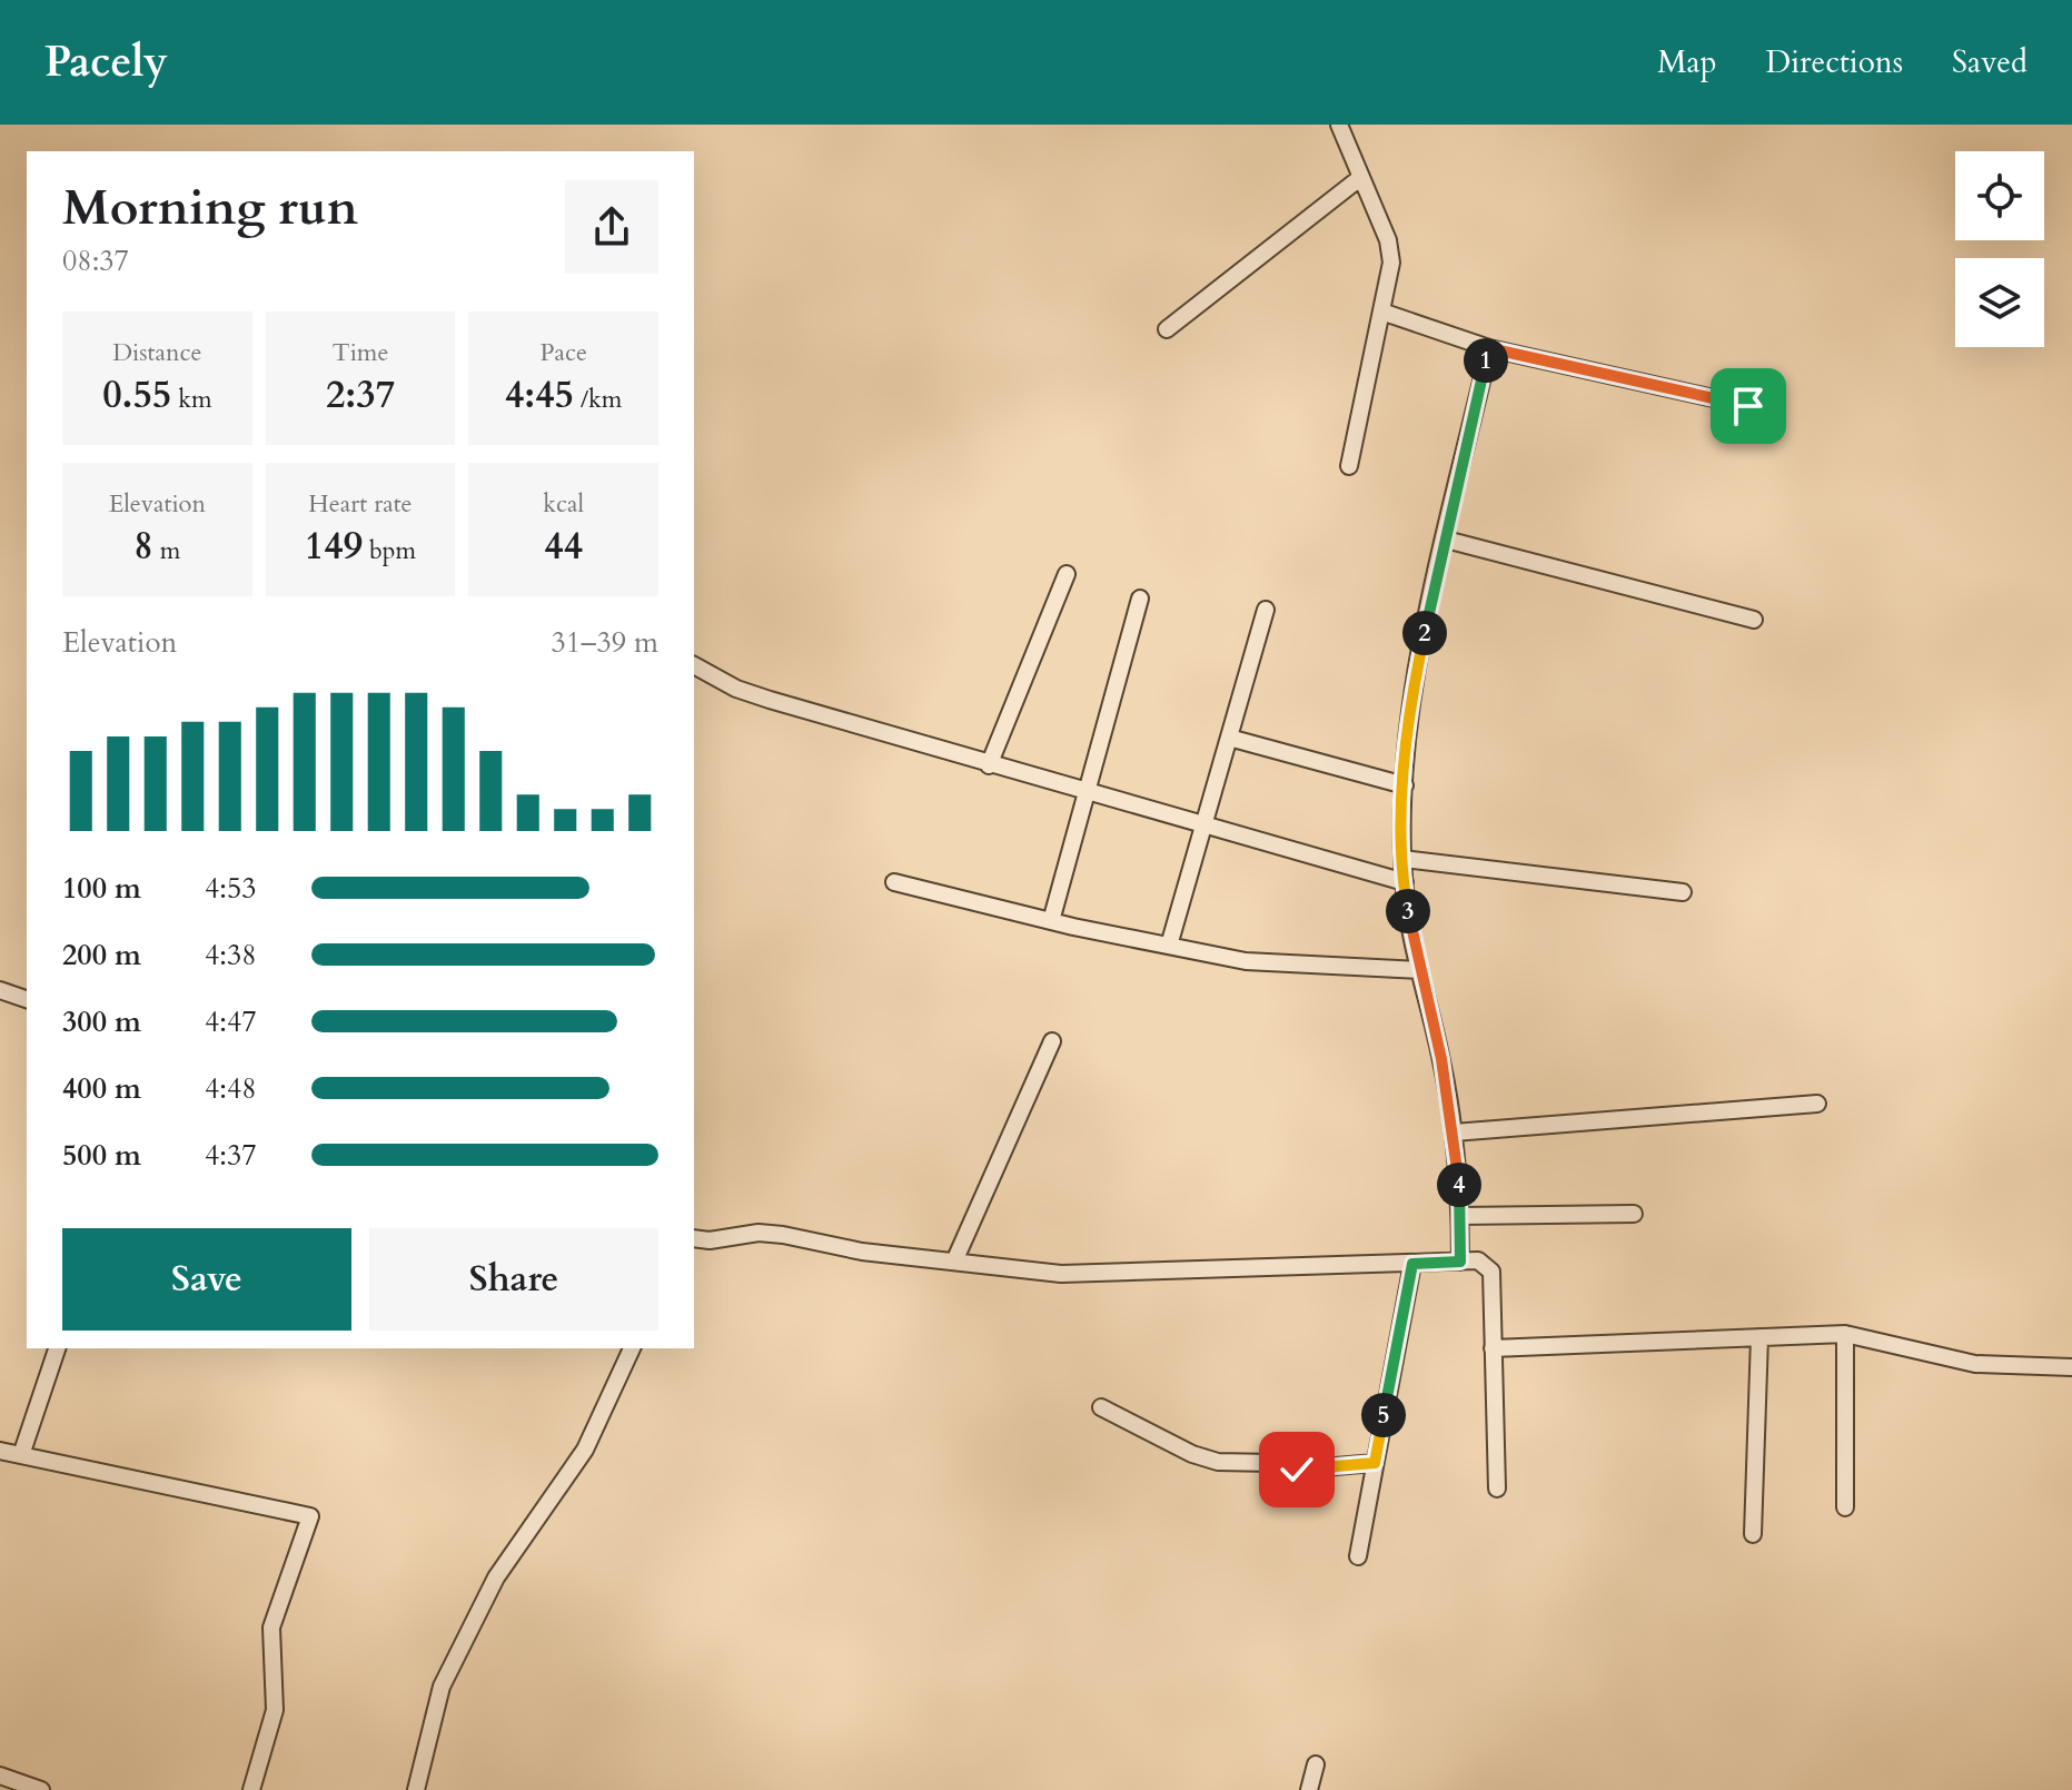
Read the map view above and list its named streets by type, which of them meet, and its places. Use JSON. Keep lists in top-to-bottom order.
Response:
{
  "page": {
    "header": "Pacely",
    "nav": ["Map", "Directions", "Saved"],
    "heading": ["Morning run", "08:37"],
    "stats": [
      ["Distance", "0.55 km"],
      ["Time", "2:37"],
      ["Pace", "4:45 /km"],
      ["Elevation", "8 m"],
      ["Heart rate", "149 bpm"],
      ["kcal", "44"]
    ],
    "pins": [
      "1",
      "2",
      "3",
      "4",
      "5"
    ],
    "chart": ["Elevation", "31–39 m"],
    "list": [
      {
        "name": "100 m",
        "note": "4:53"
      },
      {
        "name": "200 m",
        "note": "4:38"
      },
      {
        "name": "300 m",
        "note": "4:47"
      },
      {
        "name": "400 m",
        "note": "4:48"
      },
      {
        "name": "500 m",
        "note": "4:37"
      }
    ],
    "buttons": ["Save", "Share"]
  }
}
